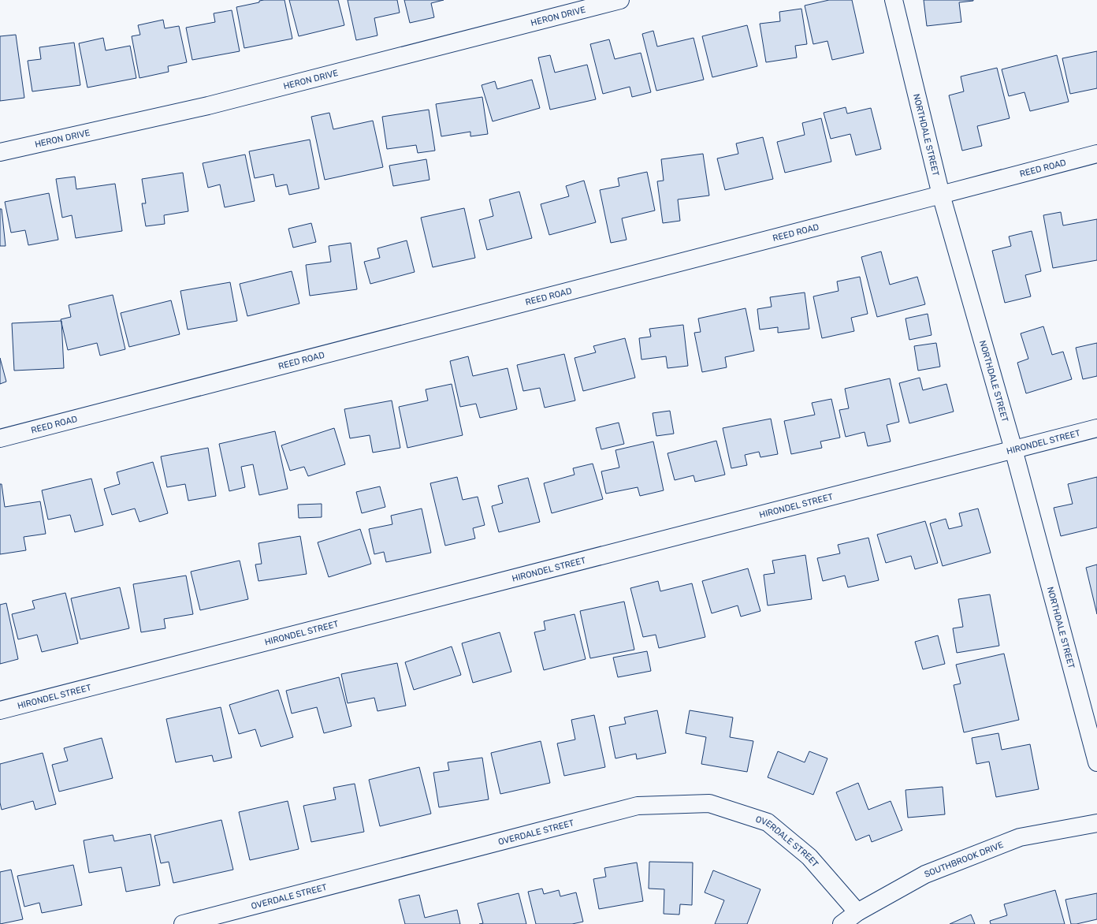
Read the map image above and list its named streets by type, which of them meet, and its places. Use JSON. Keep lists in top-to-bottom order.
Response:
{
  "streets": {
    "street": [
      "HERON DRIVE",
      "NORTHDALE STREET",
      "REED ROAD",
      "HIRONDEL STREET",
      "OVERDALE STREET",
      "SOUTHBROOK DRIVE"
    ]
  },
  "crossings": [
    ["NORTHDALE STREET", "REED ROAD"],
    ["NORTHDALE STREET", "HIRONDEL STREET"],
    ["OVERDALE STREET", "SOUTHBROOK DRIVE"]
  ]
}
